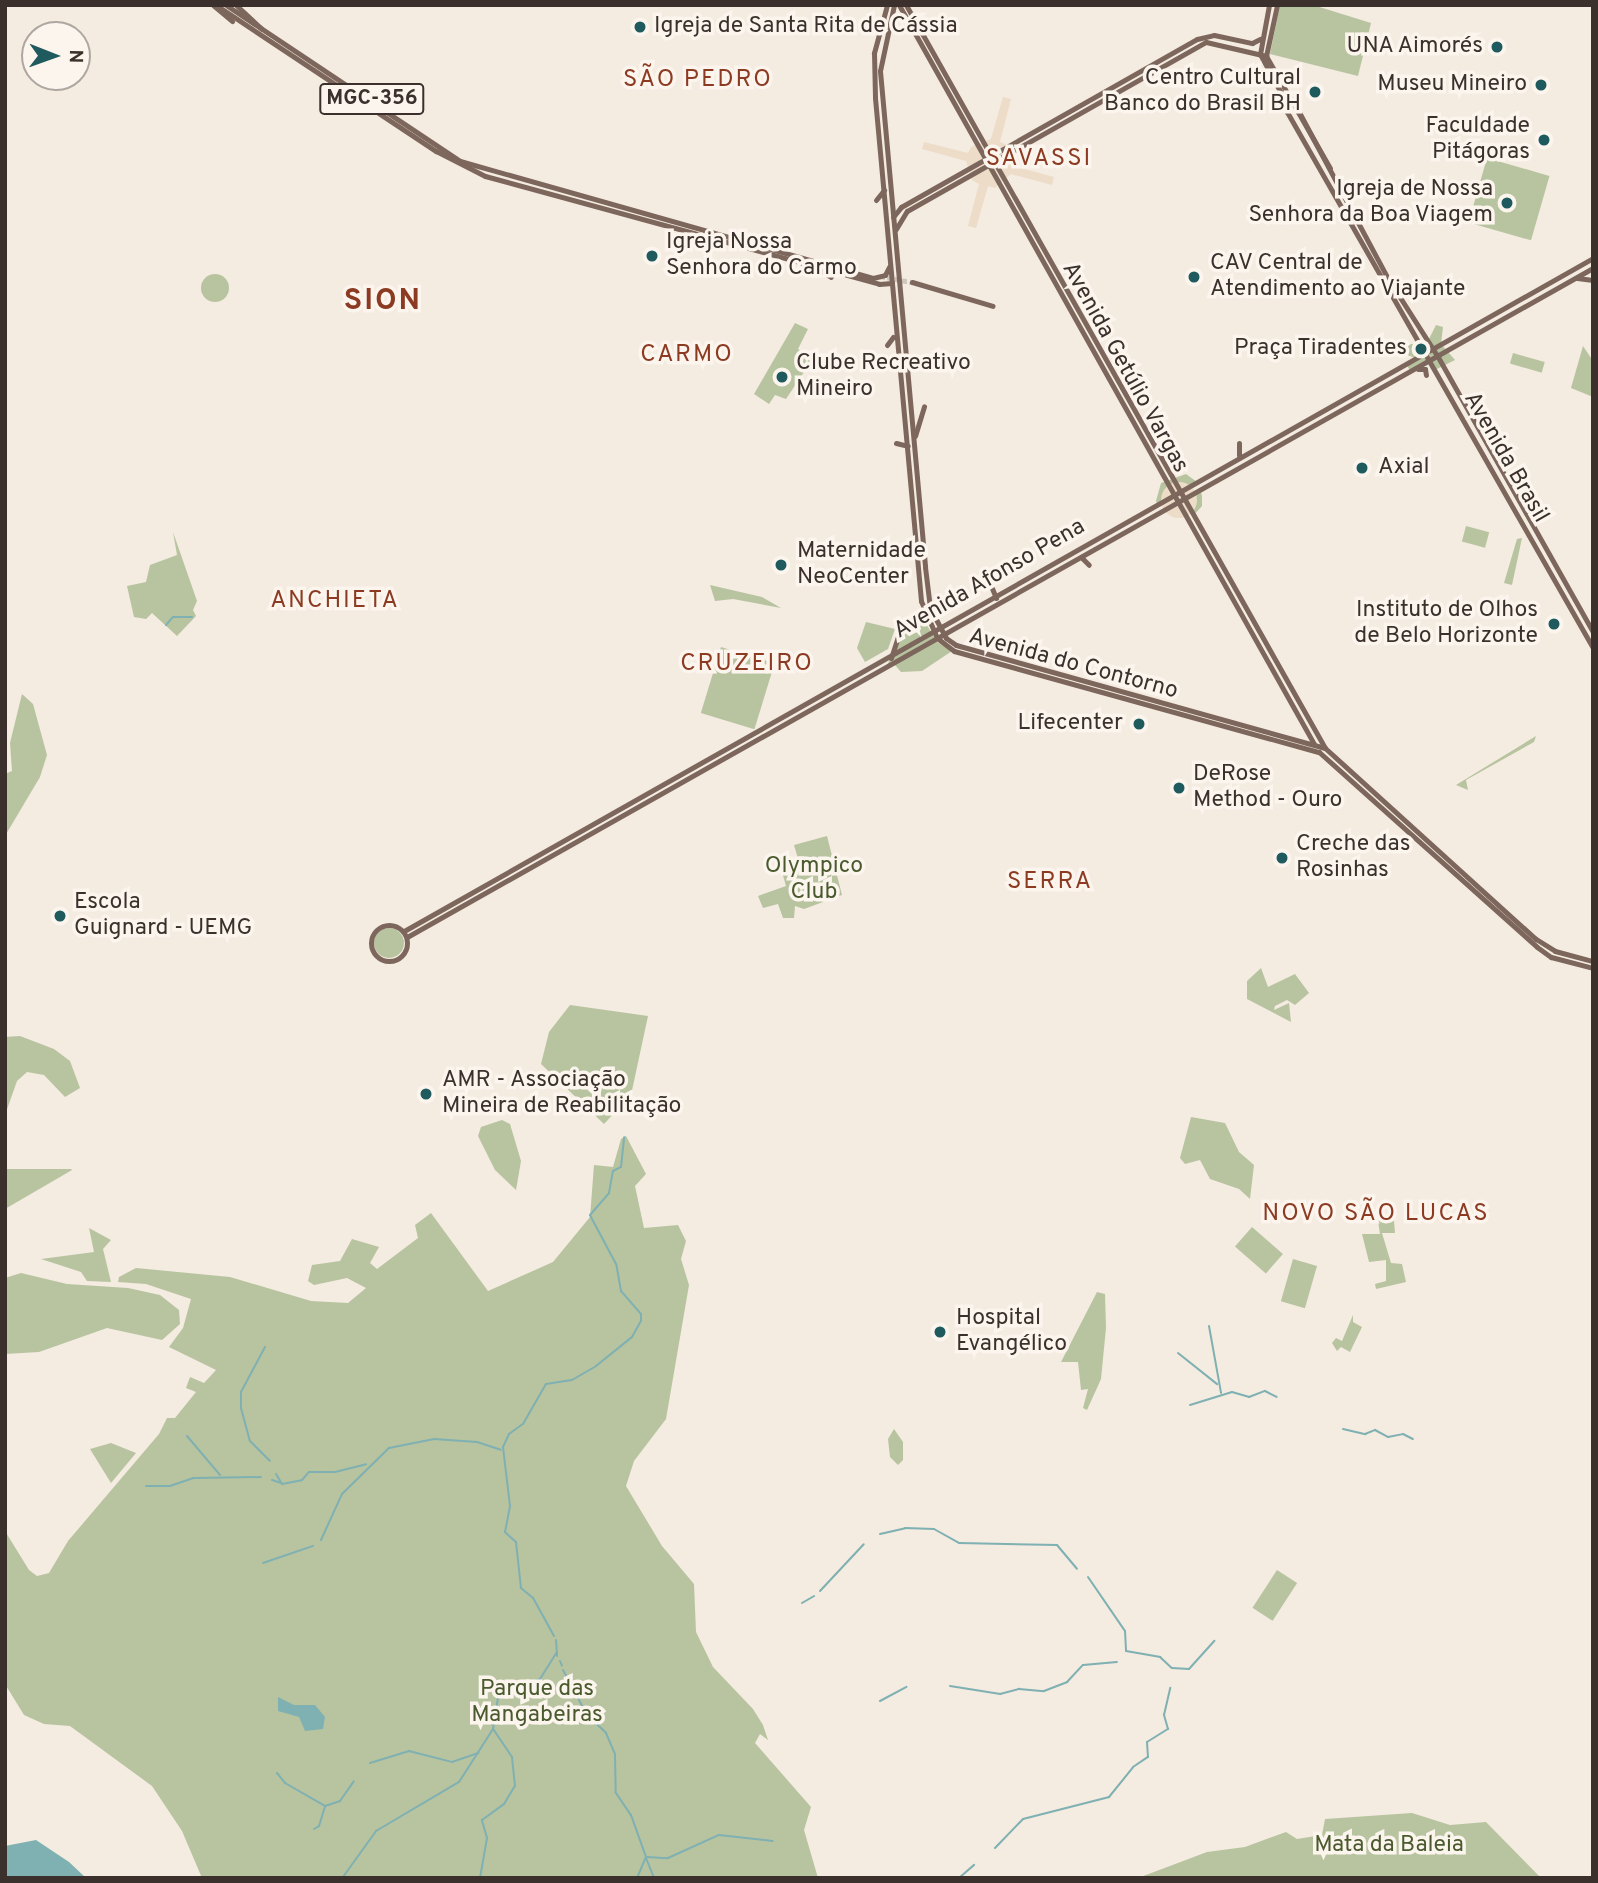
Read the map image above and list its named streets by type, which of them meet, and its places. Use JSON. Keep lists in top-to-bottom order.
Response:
{
  "streets": {
    "main road": [
      "MGC-356",
      "Avenida Getúlio Vargas",
      "Avenida Brasil",
      "Avenida Afonso Pena",
      "Avenida do Contorno"
    ]
  },
  "crossings": [
    ["Avenida Getúlio Vargas", "Avenida Afonso Pena"],
    ["Avenida Getúlio Vargas", "Avenida do Contorno"],
    ["Avenida Brasil", "Avenida Afonso Pena"],
    ["Avenida Afonso Pena", "Avenida do Contorno"]
  ],
  "districts": [
    "SÃO PEDRO",
    "SAVASSI",
    "SION",
    "CARMO",
    "ANCHIETA",
    "CRUZEIRO",
    "SERRA",
    "NOVO SÃO LUCAS"
  ],
  "parks": ["Olympico Club", "Parque das Mangabeiras", "Mata da Baleia"],
  "places": [
    "Igreja de Santa Rita de Cássia",
    "UNA Aimorés",
    "Museu Mineiro",
    "Centro Cultural Banco do Brasil BH",
    "Faculdade Pitágoras",
    "Igreja de Nossa Senhora da Boa Viagem",
    "Igreja Nossa Senhora do Carmo",
    "CAV Central de Atendimento ao Viajante",
    "Praça Tiradentes",
    "Clube Recreativo Mineiro",
    "Axial",
    "Maternidade NeoCenter",
    "Instituto de Olhos de Belo Horizonte",
    "Lifecenter",
    "DeRose Method - Ouro",
    "Creche das Rosinhas",
    "Escola Guignard - UEMG",
    "AMR - Associação Mineira de Reabilitação",
    "Hospital Evangélico"
  ],
  "north": "right"
}
